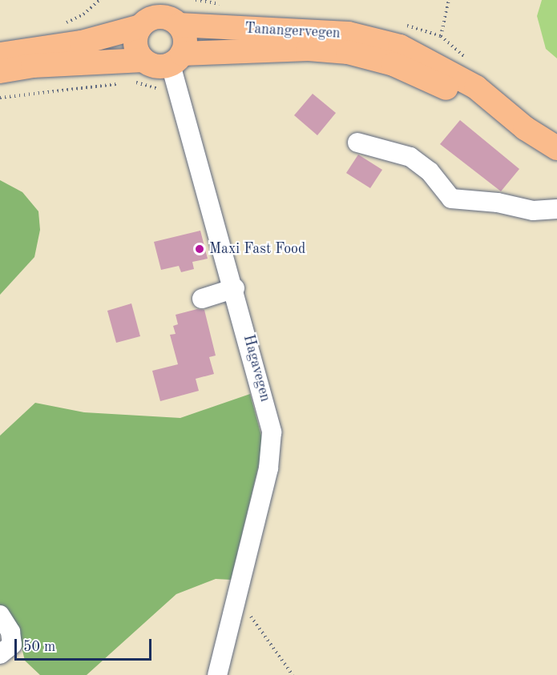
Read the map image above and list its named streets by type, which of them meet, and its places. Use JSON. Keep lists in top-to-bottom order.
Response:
{
  "streets": {
    "main road": ["Tanangervegen"],
    "street": ["Hagavegen"]
  },
  "crossings": [
    ["Tanangervegen", "Hagavegen"]
  ],
  "places": ["Maxi Fast Food"],
  "scale_bar": "50 m"
}
